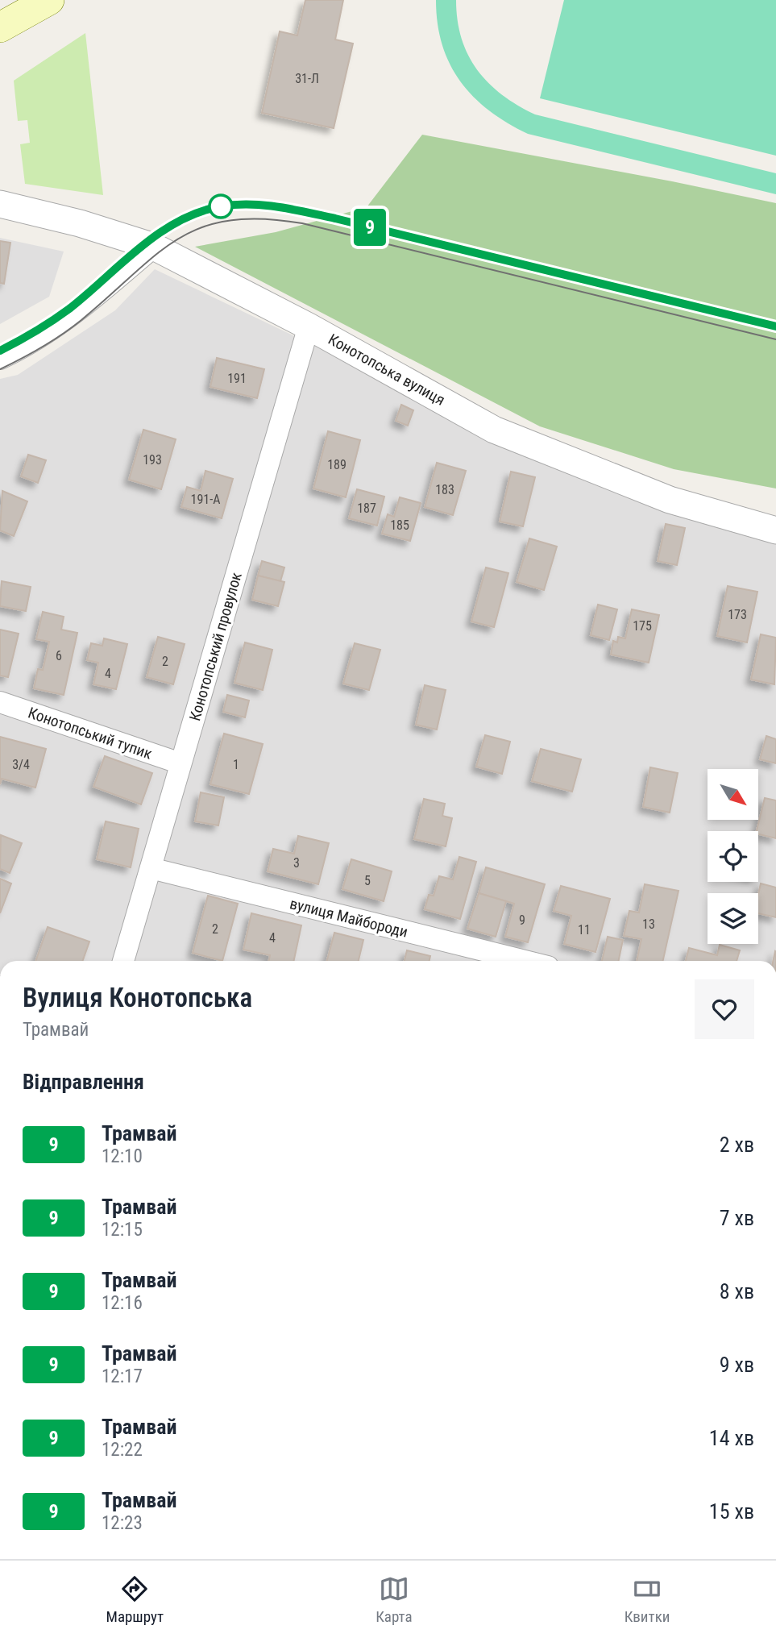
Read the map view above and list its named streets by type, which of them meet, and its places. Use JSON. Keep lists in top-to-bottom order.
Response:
{
  "streets": {
    "street": [
      "Конотопська вулиця",
      "Конотопський провулок",
      "Конотопський тупик",
      "вулиця Майбороди"
    ]
  },
  "crossings": [
    ["Конотопська вулиця", "Конотопський провулок"],
    ["Конотопський провулок", "Конотопський тупик"],
    ["Конотопський провулок", "вулиця Майбороди"]
  ],
  "lines": ["tram line 9"],
  "house_numbers": [
    "31-Л",
    "191",
    "193",
    "189",
    "183",
    "191-А",
    "187",
    "185",
    "173",
    "175",
    "6",
    "2",
    "4",
    "3/4",
    "1",
    "3",
    "5",
    "9",
    "13",
    "2",
    "11",
    "4"
  ],
  "north": "bottom right",
  "page": {
    "on_map": "9",
    "heading": [
      ["Вулиця Конотопська", "Трамвай"],
      "Відправлення"
    ],
    "list": [
      {
        "mark": "9",
        "name": "Трамвай",
        "note": "12:10",
        "value": "2 хв"
      },
      {
        "mark": "9",
        "name": "Трамвай",
        "note": "12:15",
        "value": "7 хв"
      },
      {
        "mark": "9",
        "name": "Трамвай",
        "note": "12:16",
        "value": "8 хв"
      },
      {
        "mark": "9",
        "name": "Трамвай",
        "note": "12:17",
        "value": "9 хв"
      },
      {
        "mark": "9",
        "name": "Трамвай",
        "note": "12:22",
        "value": "14 хв"
      },
      {
        "mark": "9",
        "name": "Трамвай",
        "note": "12:23",
        "value": "15 хв"
      }
    ],
    "tabs": ["Маршрут", "Карта", "Квитки"]
  }
}
